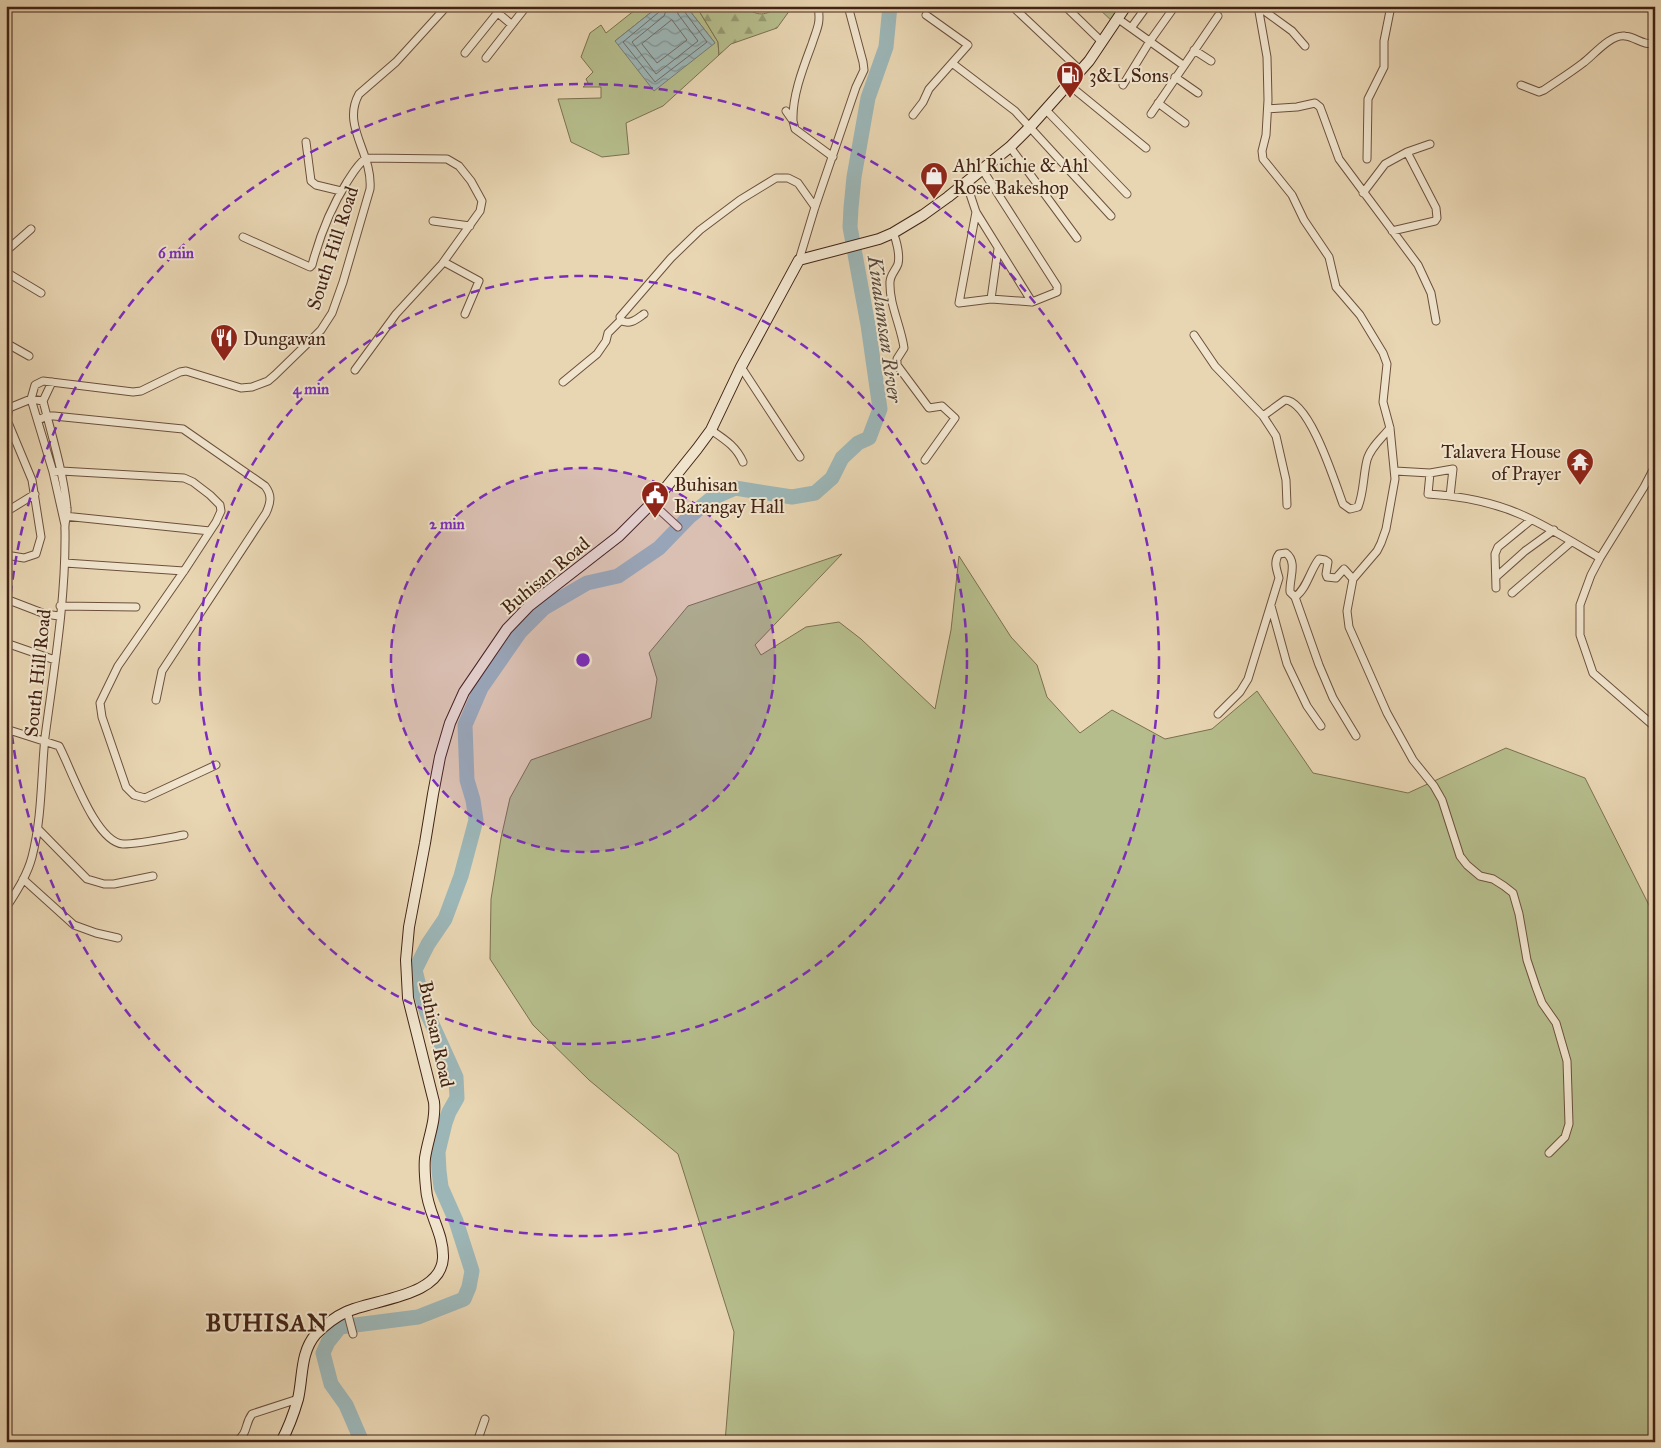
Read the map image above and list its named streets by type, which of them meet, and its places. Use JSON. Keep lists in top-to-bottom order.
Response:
{
  "streets": {
    "street": ["South Hill Road", "Buhisan Road"]
  },
  "districts": ["BUHISAN"],
  "water": ["Kinalumsan River"],
  "places": {
    "fuel station": ["3&L Sons"],
    "shop": ["Ahl Richie & Ahl Rose Bakeshop"],
    "restaurant": ["Dungawan"],
    "temple": ["Talavera House of Prayer"],
    "public building": ["Buhisan Barangay Hall"]
  },
  "rings": ["6 min", "4 min", "2 min"]
}
